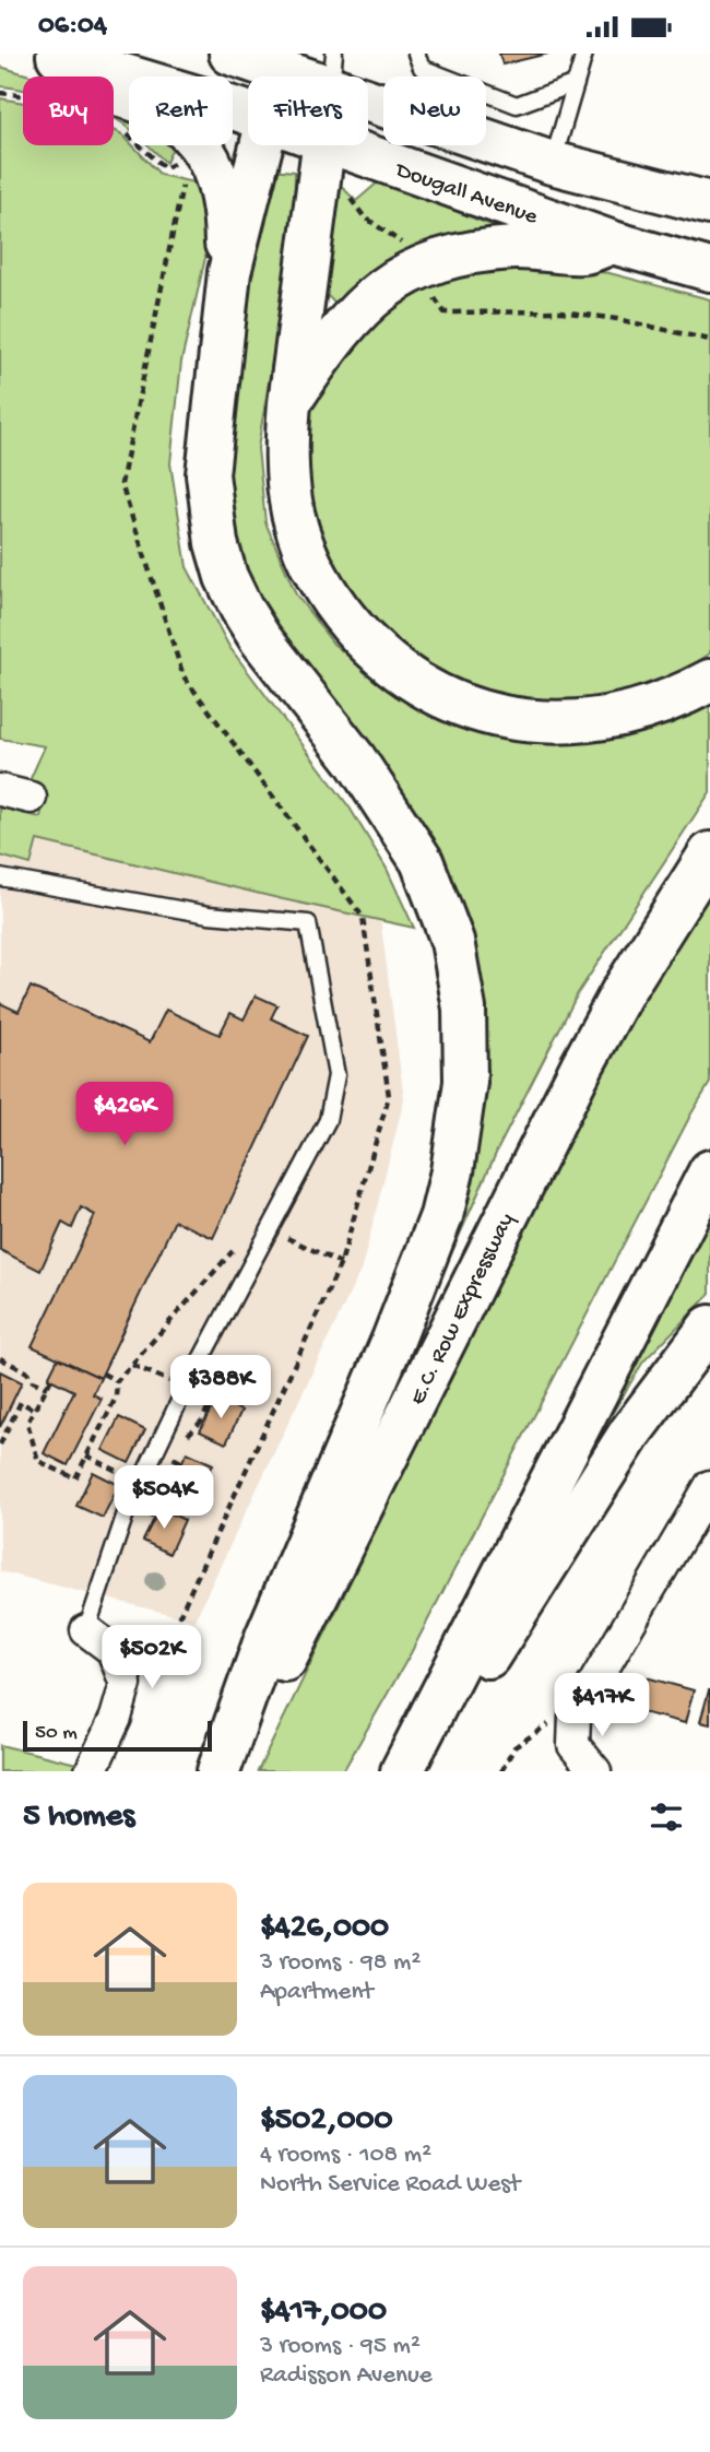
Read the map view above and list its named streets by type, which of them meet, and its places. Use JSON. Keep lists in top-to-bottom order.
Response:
{
  "streets": {
    "main road": ["Dougall Avenue", "E.C. Row Expressway"]
  },
  "scale_bar": "50 m",
  "page": {
    "status": "06:04",
    "chip": [
      "Buy",
      "Rent",
      "Filters",
      "New"
    ],
    "price": [
      "$426K",
      "$388K",
      "$504K",
      "$502K",
      "$417K"
    ],
    "scale": "50 m",
    "heading": "5 homes",
    "list": [
      {
        "name": "$426,000",
        "note": "3 rooms · 98 m² · Apartment"
      },
      {
        "name": "$502,000",
        "note": "4 rooms · 108 m² · North Service Road West"
      },
      {
        "name": "$417,000",
        "note": "3 rooms · 95 m² · Radisson Avenue"
      }
    ]
  }
}
